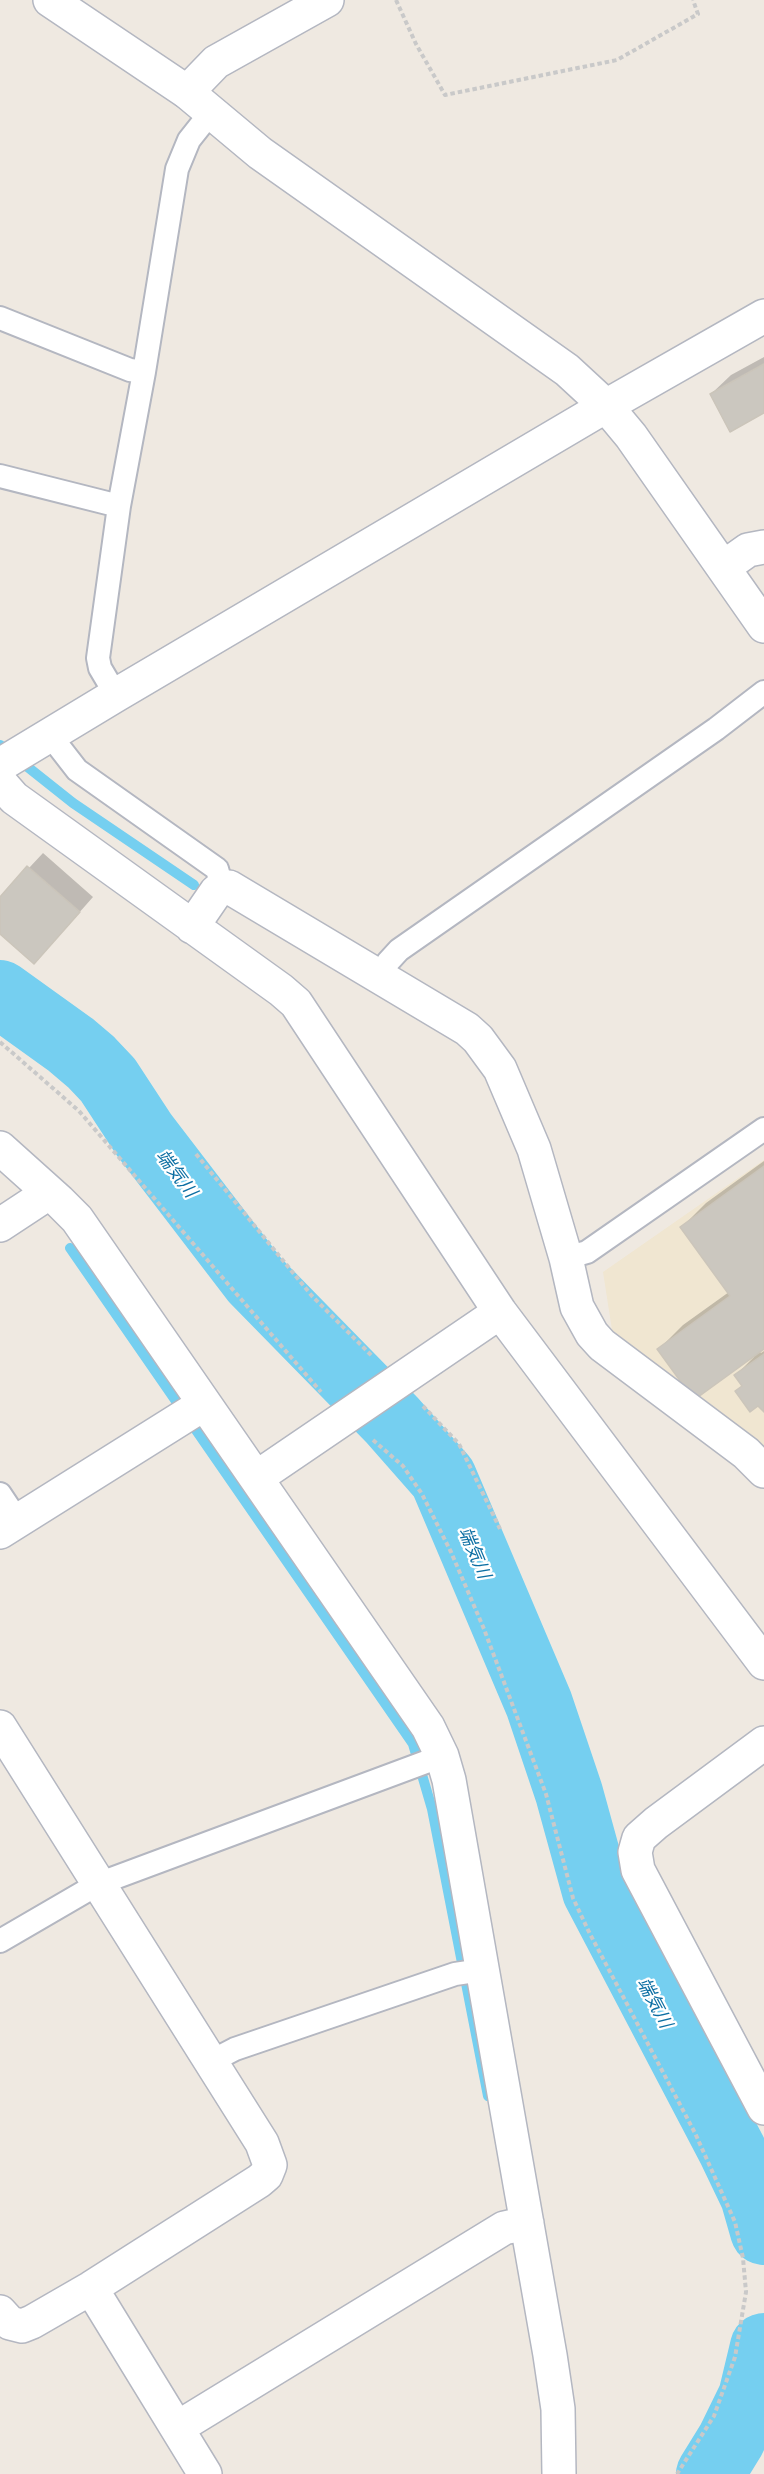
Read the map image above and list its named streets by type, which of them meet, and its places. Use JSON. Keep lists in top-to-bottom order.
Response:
{
  "water": ["端気川"]
}
